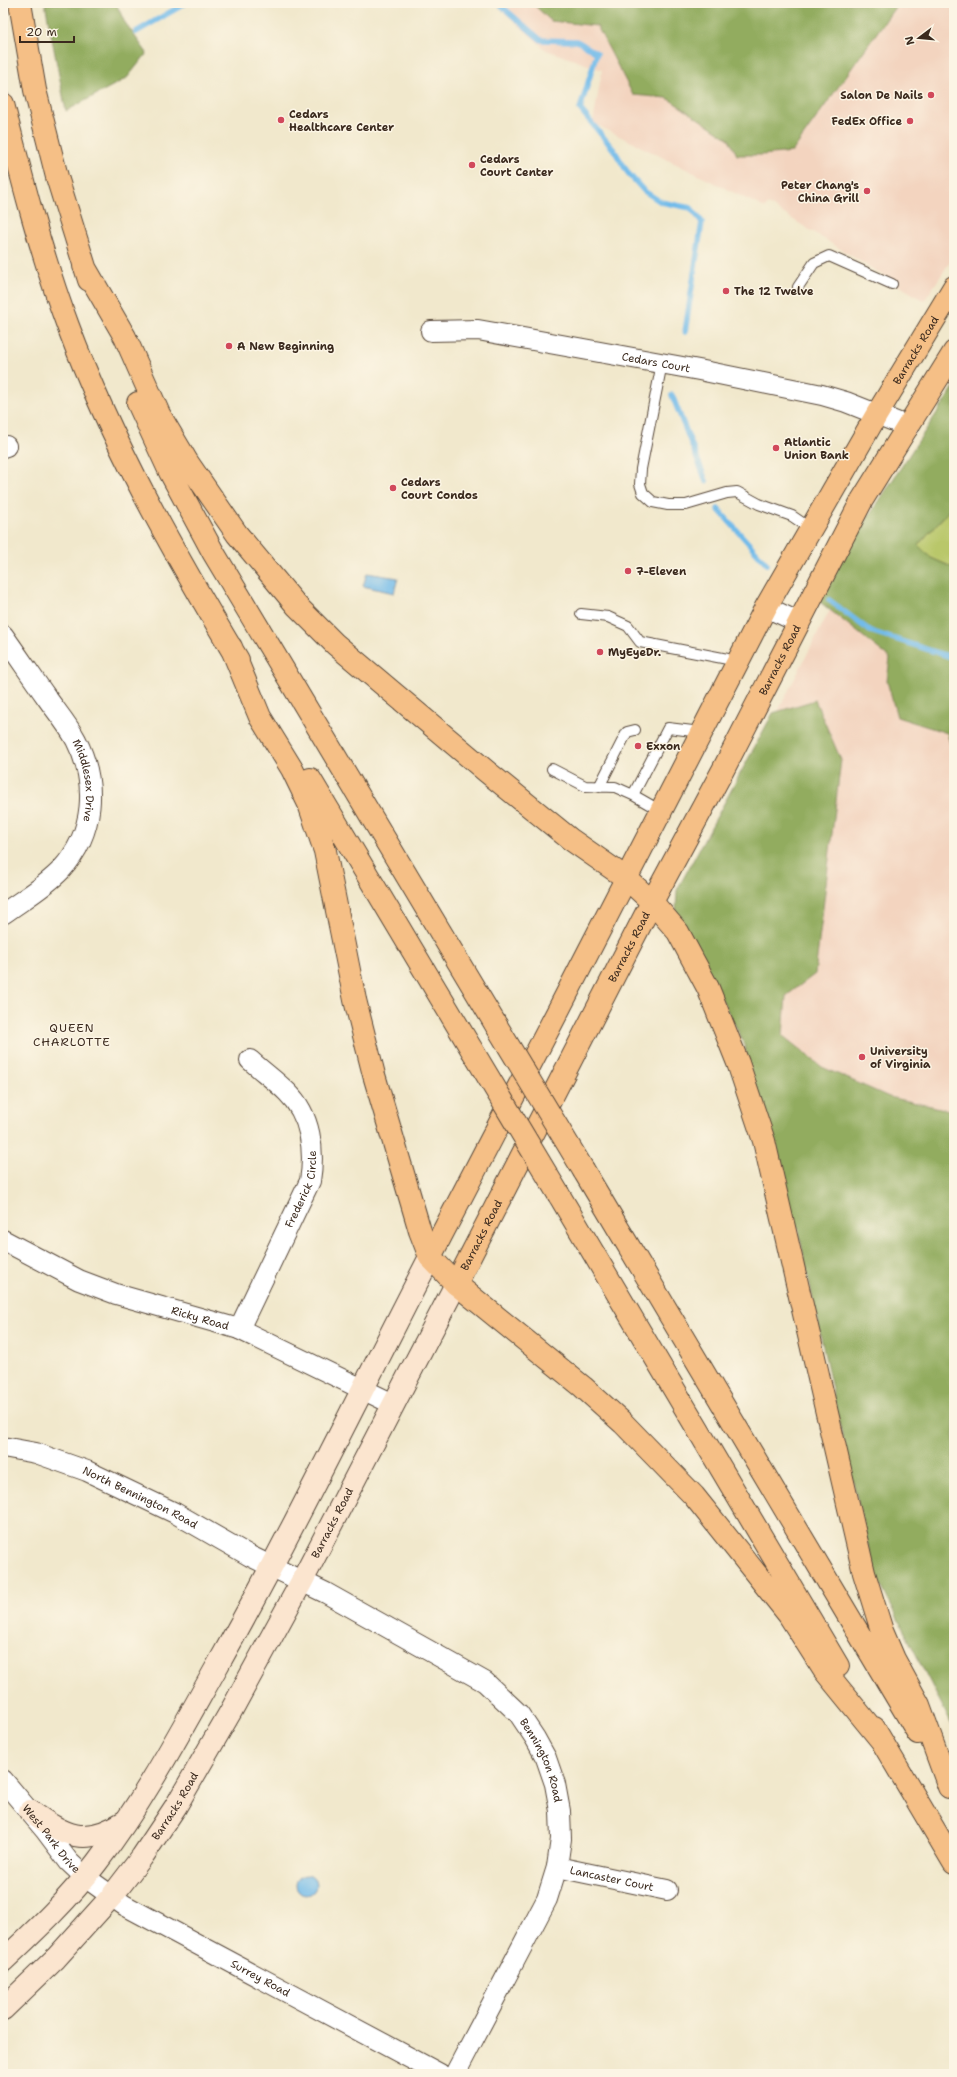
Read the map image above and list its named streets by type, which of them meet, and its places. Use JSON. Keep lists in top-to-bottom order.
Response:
{
  "streets": {
    "main road": ["Barracks Road"],
    "street": [
      "Cedars Court",
      "Middlesex Drive",
      "Frederick Circle",
      "Ricky Road",
      "North Bennington Road",
      "Bennington Road",
      "West Park Drive",
      "Lancaster Court",
      "Surrey Road"
    ]
  },
  "crossings": [
    ["Barracks Road", "Cedars Court"],
    ["Barracks Road", "Ricky Road"],
    ["Barracks Road", "North Bennington Road"],
    ["Barracks Road", "Bennington Road"],
    ["Barracks Road", "West Park Drive"],
    ["Barracks Road", "Surrey Road"],
    ["Frederick Circle", "Ricky Road"],
    ["North Bennington Road", "Bennington Road"],
    ["Bennington Road", "Lancaster Court"],
    ["West Park Drive", "Surrey Road"]
  ],
  "districts": ["QUEEN CHARLOTTE"],
  "places": [
    "Salon De Nails",
    "Cedars Healthcare Center",
    "FedEx Office",
    "Cedars Court Center",
    "Peter Chang's China Grill",
    "The 12 Twelve",
    "A New Beginning",
    "Atlantic Union Bank",
    "Cedars Court Condos",
    "7-Eleven",
    "MyEyeDr.",
    "Exxon",
    "University of Virginia"
  ],
  "scale_bar": "20 m",
  "north": "left"
}
